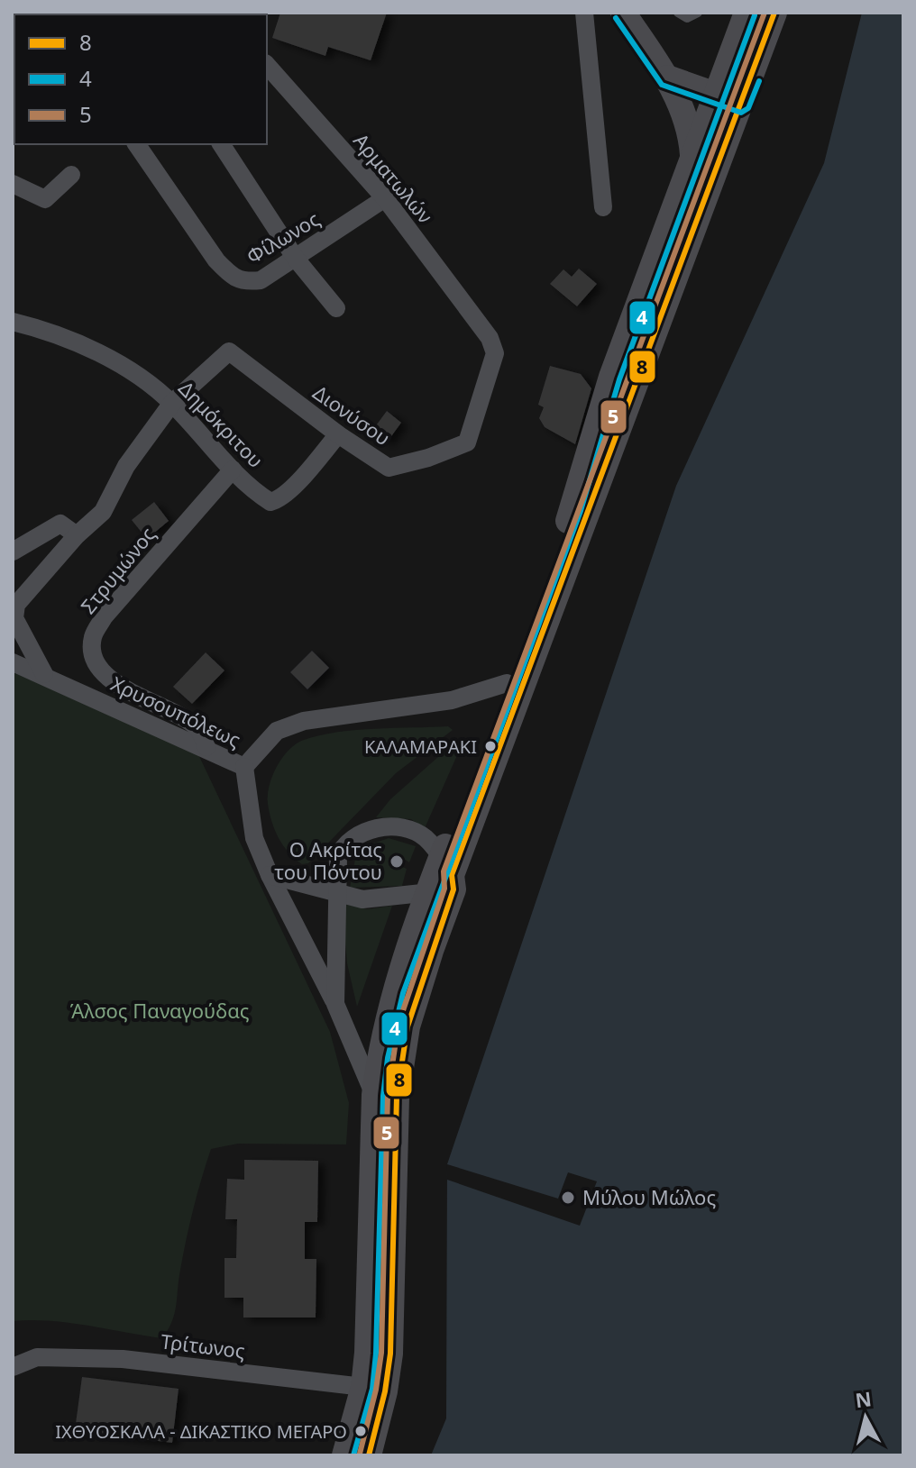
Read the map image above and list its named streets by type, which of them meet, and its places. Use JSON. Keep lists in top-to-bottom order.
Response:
{
  "streets": {
    "street": [
      "Αρματωλών",
      "Φίλωνος",
      "Διονύσου",
      "Δημόκριτου",
      "Στρυμώνος",
      "Χρυσουπόλεως",
      "Τρίτωνος"
    ]
  },
  "crossings": [
    ["Αρματωλών", "Φίλωνος"],
    ["Αρματωλών", "Διονύσου"],
    ["Διονύσου", "Δημόκριτου"],
    ["Δημόκριτου", "Στρυμώνος"],
    ["Στρυμώνος", "Χρυσουπόλεως"]
  ],
  "parks": ["Άλσος Παναγούδας"],
  "places": [
    "ΚΑΛΑΜΑΡΑΚΙ",
    "Ο Ακρίτας του Πόντου",
    "Μύλου Μώλος",
    "ΙΧΘΥΟΣΚΑΛΑ - ΔΙΚΑΣΤΙΚΟ ΜΕΓΑΡΟ"
  ],
  "lines": ["transit line 8", "transit line 5", "transit line 4"],
  "legend": ["8", "4", "5"],
  "north": "top"
}
